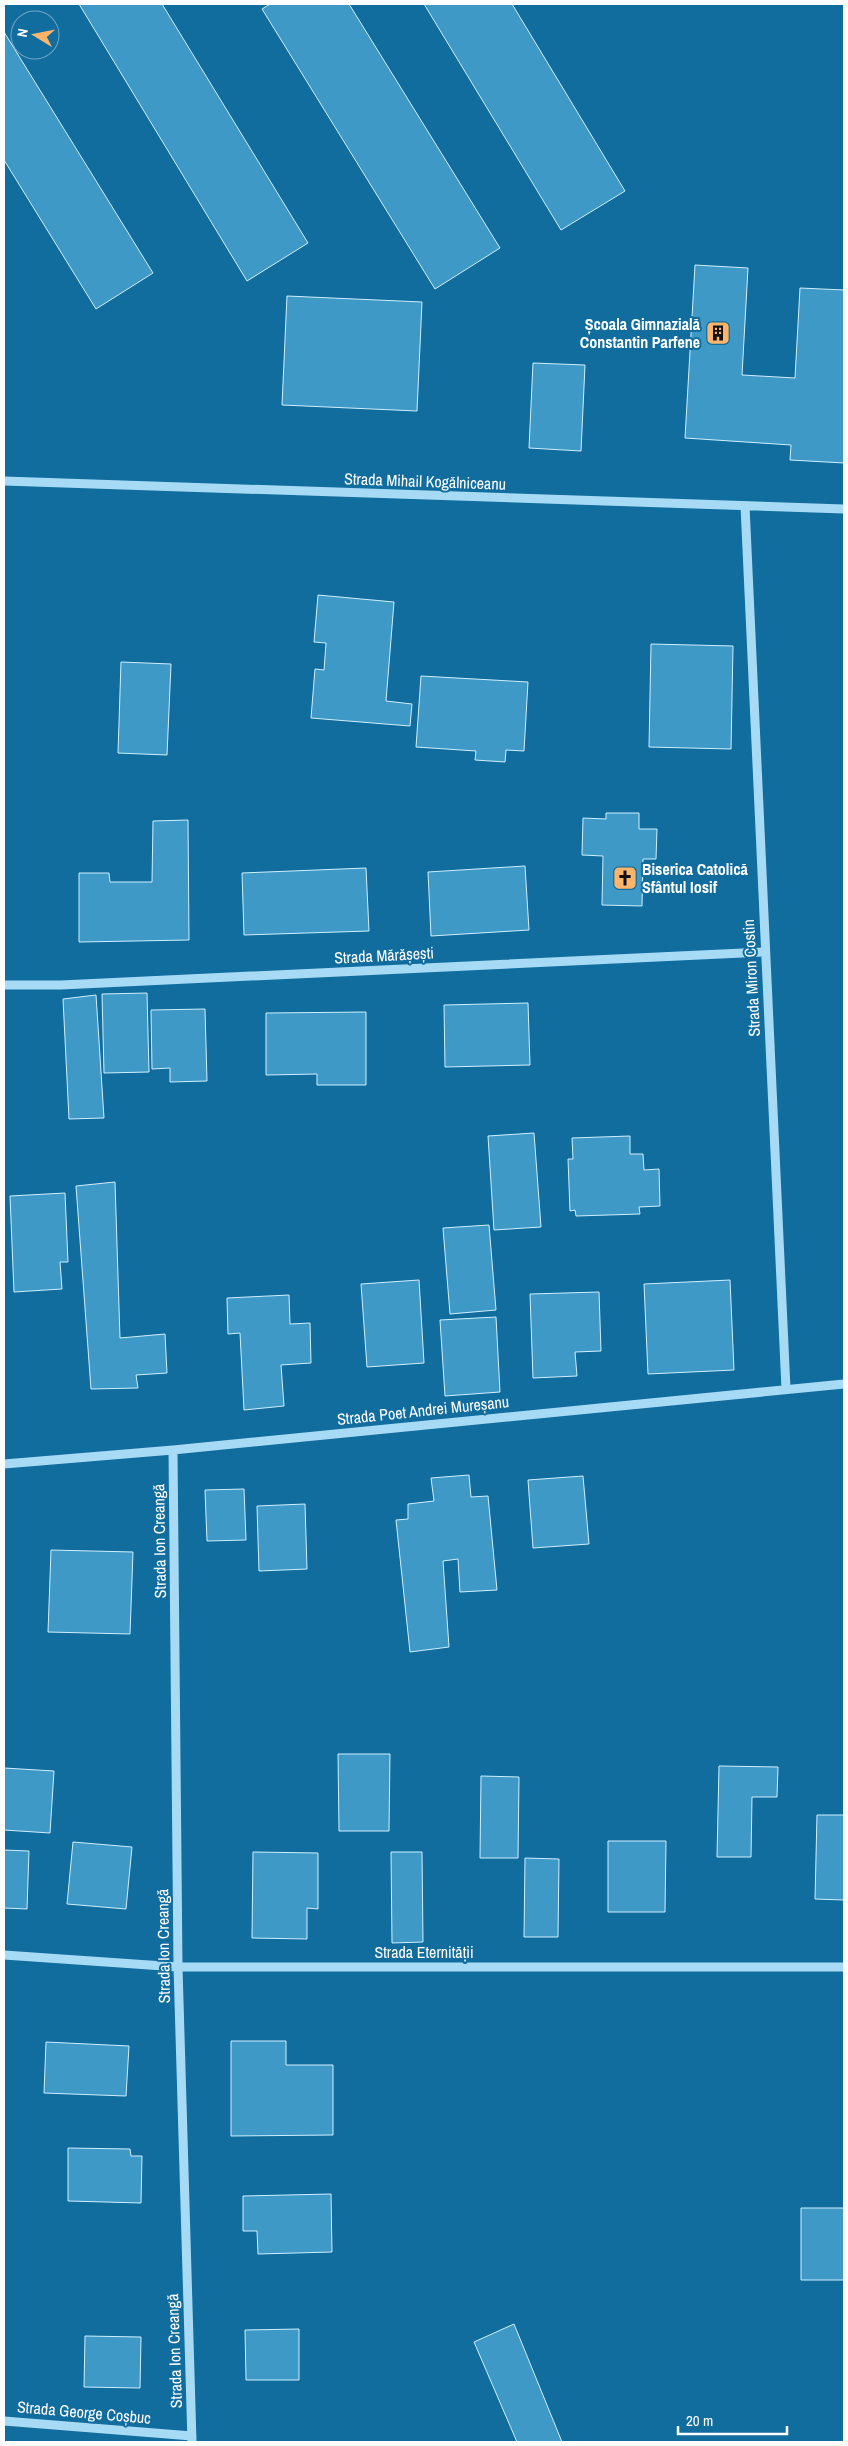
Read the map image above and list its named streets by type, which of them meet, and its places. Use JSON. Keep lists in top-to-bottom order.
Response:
{
  "streets": {
    "street": [
      "Strada Mihail Kogălniceanu",
      "Strada Mărășești",
      "Strada Miron Costin",
      "Strada Poet Andrei Mureșanu",
      "Strada Ion Creangă",
      "Strada Eternității",
      "Strada George Coșbuc"
    ]
  },
  "crossings": [
    ["Strada Mihail Kogălniceanu", "Strada Miron Costin"],
    ["Strada Mărășești", "Strada Miron Costin"],
    ["Strada Miron Costin", "Strada Poet Andrei Mureșanu"],
    ["Strada Poet Andrei Mureșanu", "Strada Ion Creangă"],
    ["Strada Ion Creangă", "Strada Eternității"],
    ["Strada Ion Creangă", "Strada George Coșbuc"]
  ],
  "places": {
    "building": ["Școala Gimnazială Constantin Parfene"],
    "church": ["Biserica Catolică Sfântul Iosif"]
  },
  "scale_bar": "20 m",
  "north": "left"
}
